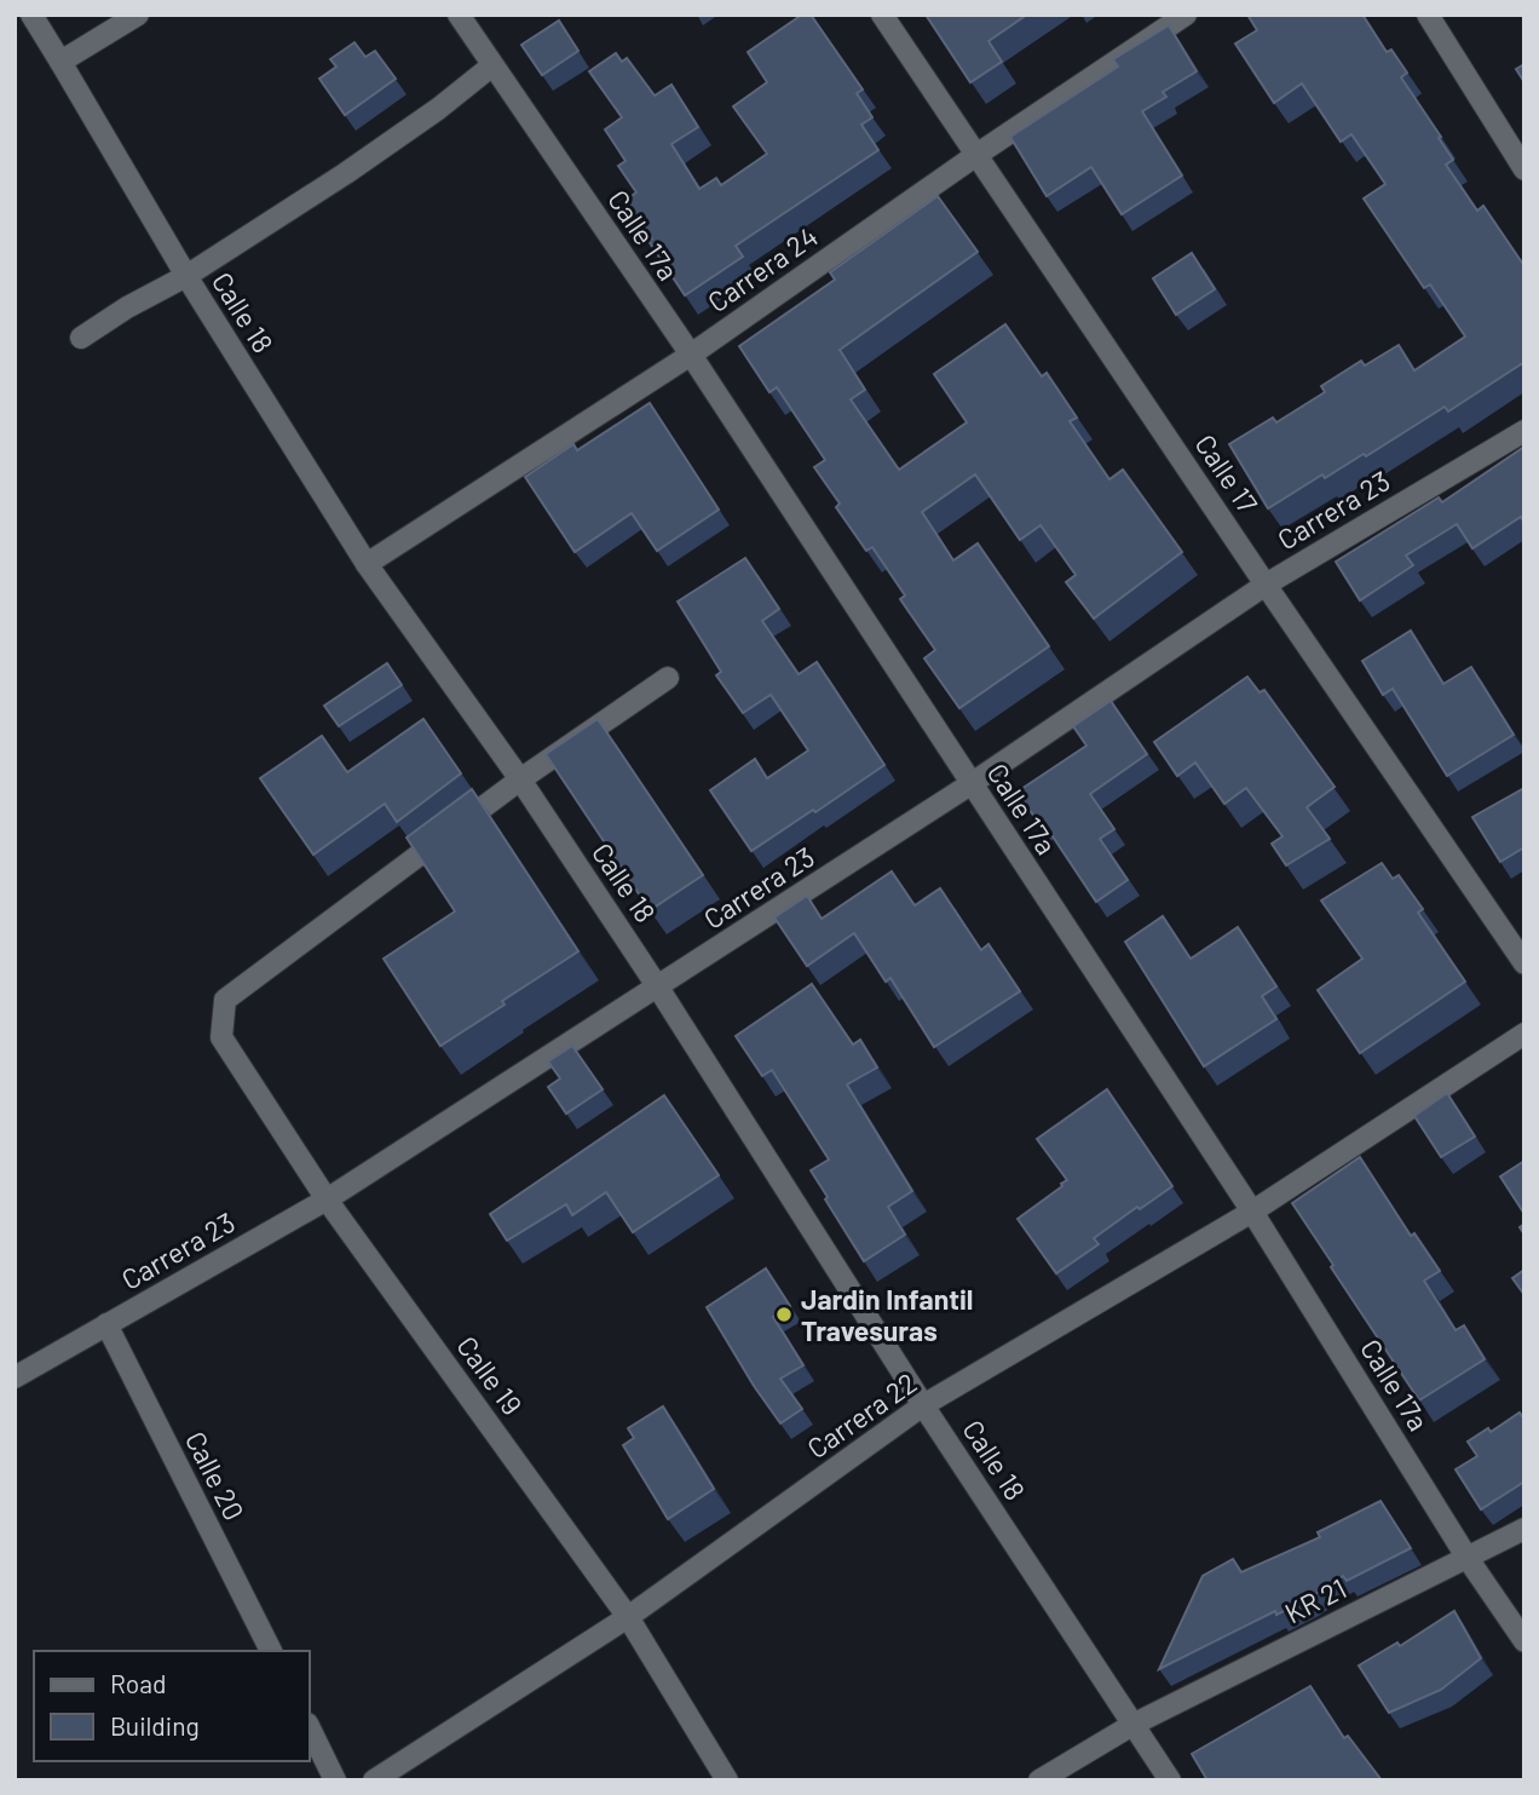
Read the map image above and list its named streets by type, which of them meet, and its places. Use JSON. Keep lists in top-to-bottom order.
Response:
{
  "streets": {
    "street": [
      "Calle 17a",
      "Carrera 24",
      "Calle 18",
      "Calle 17",
      "Carrera 23",
      "Calle 19",
      "Carrera 22",
      "Calle 20",
      "KR 21"
    ]
  },
  "crossings": [
    ["Calle 17a", "Carrera 24"],
    ["Calle 17a", "Carrera 23"],
    ["Calle 17a", "Carrera 22"],
    ["Calle 17a", "KR 21"],
    ["Carrera 24", "Calle 18"],
    ["Carrera 24", "Calle 17"],
    ["Calle 18", "Carrera 23"],
    ["Calle 18", "Calle 19"],
    ["Calle 18", "Carrera 22"],
    ["Calle 18", "KR 21"],
    ["Calle 17", "Carrera 23"],
    ["Carrera 23", "Calle 19"],
    ["Carrera 23", "Calle 20"],
    ["Calle 19", "Carrera 22"]
  ],
  "places": ["Jardin Infantil Travesuras"],
  "legend": ["Road", "Building"]
}
